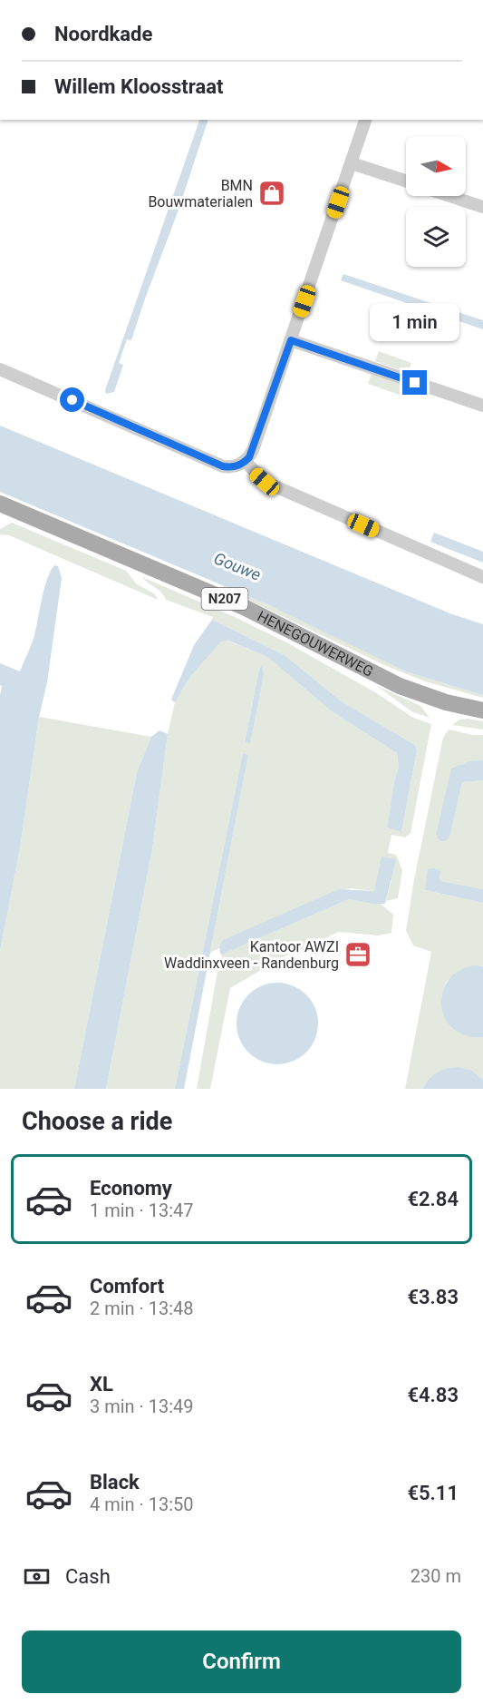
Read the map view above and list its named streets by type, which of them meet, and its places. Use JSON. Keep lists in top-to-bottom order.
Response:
{
  "streets": {
    "main road": ["N207", "HENEGOUWERWEG"]
  },
  "water": ["Gouwe"],
  "places": {
    "shop": ["BMN Bouwmaterialen"],
    "office": ["Kantoor AWZI Waddinxveen - Randenburg"]
  },
  "north": "right",
  "page": {
    "banner": ["Noordkade", "Willem Kloosstraat"],
    "bubble": "1 min",
    "heading": "Choose a ride",
    "list": [
      {
        "name": "Economy",
        "note": "1 min · 13:47",
        "value": "€2.84"
      },
      {
        "name": "Comfort",
        "note": "2 min · 13:48",
        "value": "€3.83"
      },
      {
        "name": "XL",
        "note": "3 min · 13:49",
        "value": "€4.83"
      },
      {
        "name": "Black",
        "note": "4 min · 13:50",
        "value": "€5.11"
      }
    ],
    "pay": ["Cash", "230 m"],
    "buttons": "Confirm"
  }
}
